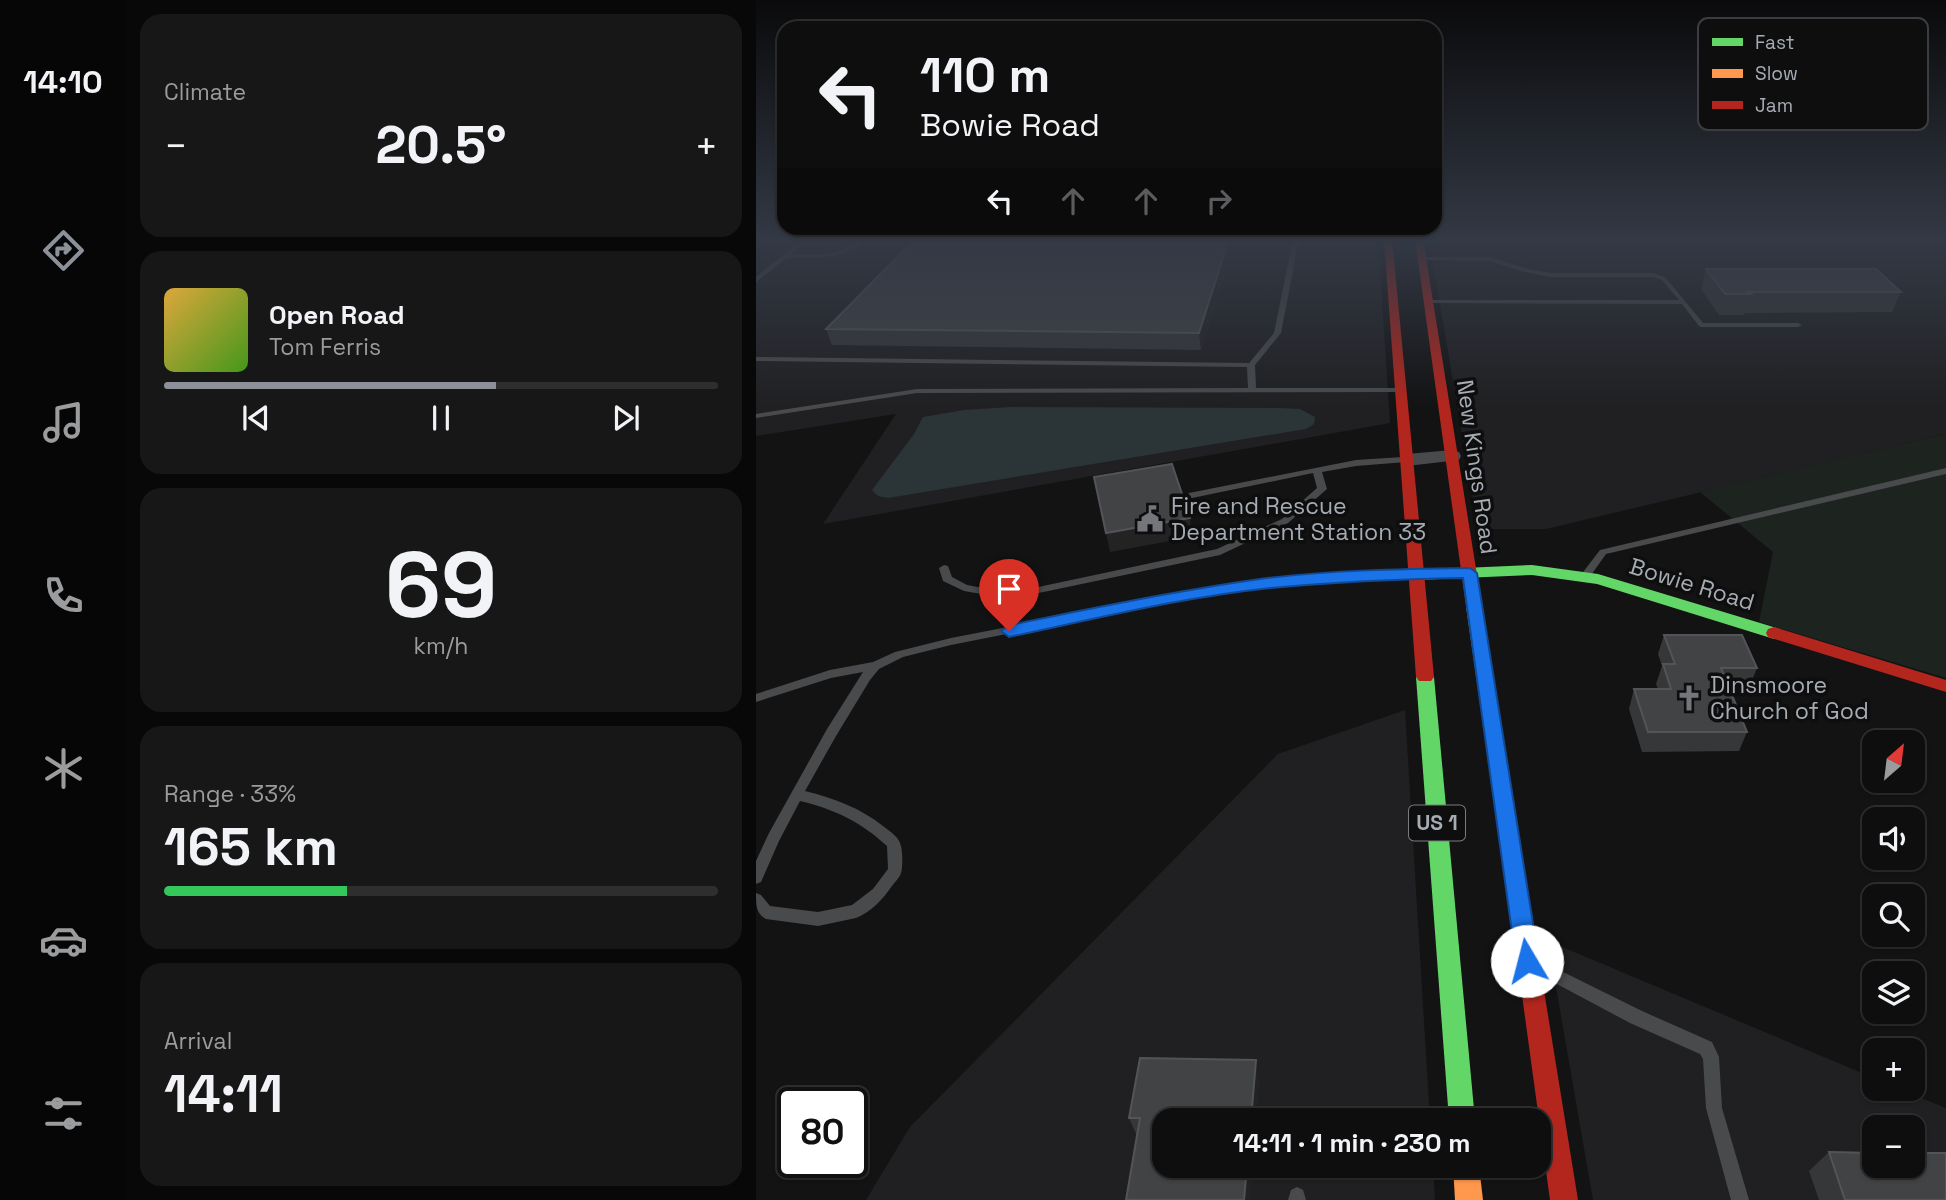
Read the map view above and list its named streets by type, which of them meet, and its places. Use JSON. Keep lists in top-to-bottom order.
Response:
{
  "streets": {
    "main road": ["New Kings Road", "Bowie Road", "US 1"]
  },
  "crossings": [
    ["New Kings Road", "Bowie Road"],
    ["Bowie Road", "US 1"]
  ],
  "places": {
    "public building": ["Fire and Rescue Department Station 33"],
    "church": ["Dinsmoore Church of God"]
  },
  "legend": ["Fast", "Slow", "Jam"],
  "north": "top right",
  "page": {
    "tabs": "14:10",
    "tile": [
      "Climate",
      ["69", "km/h"],
      ["Range · 33%", "165 km"],
      ["Arrival", "14:11"]
    ],
    "turn": ["110 m", "Bowie Road"],
    "heat": ["−", "20.5°", "+"],
    "song": ["Open Road", "Tom Ferris"],
    "map_buttons": ["+", "−"],
    "limit": "80",
    "trip": "14:11 · 1 min · 230 m"
  }
}
